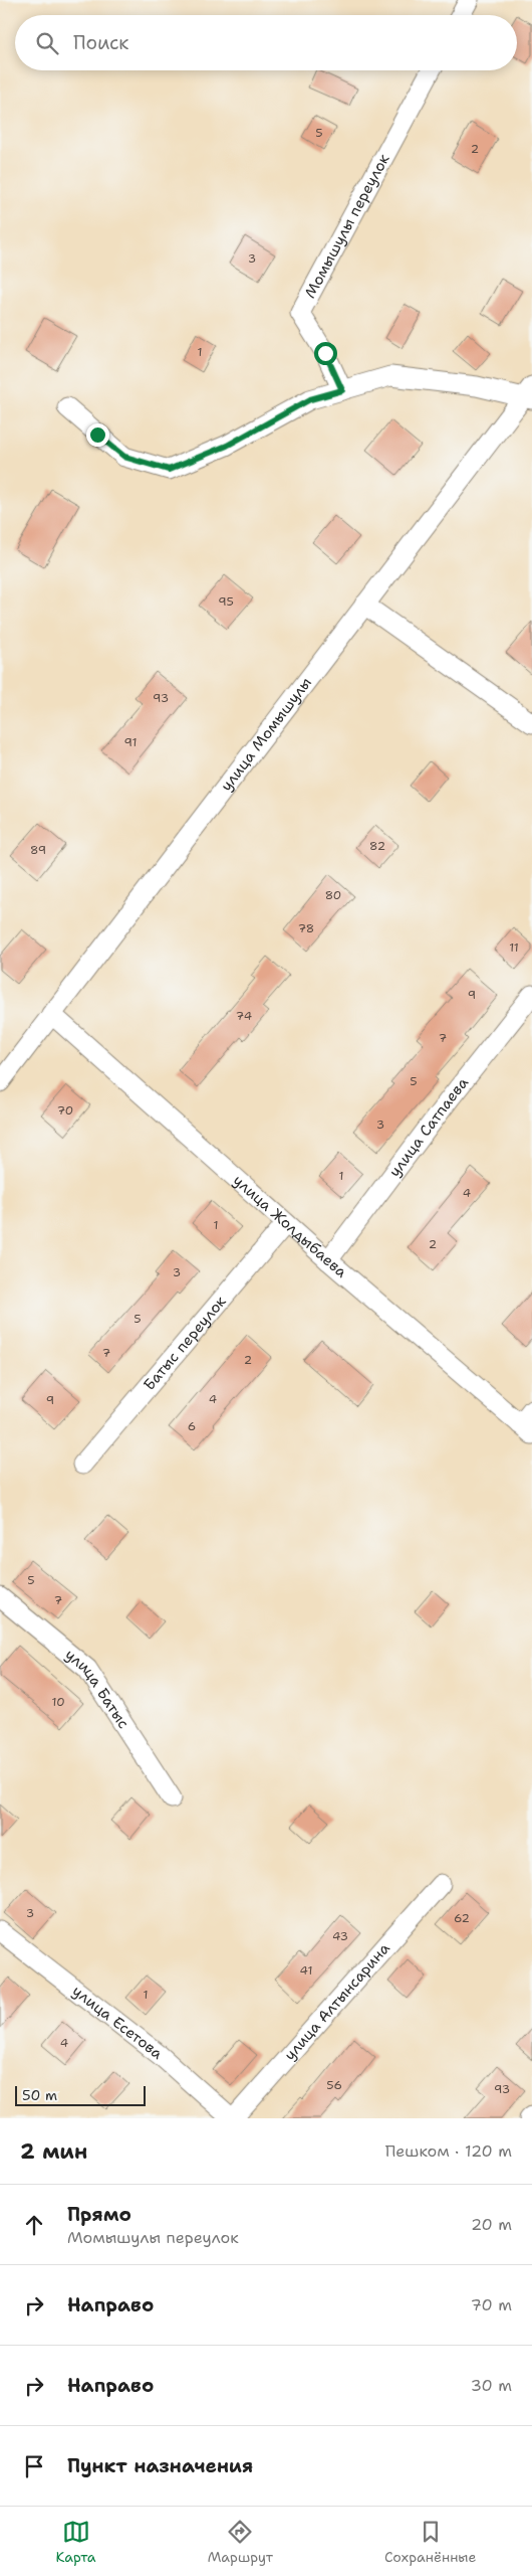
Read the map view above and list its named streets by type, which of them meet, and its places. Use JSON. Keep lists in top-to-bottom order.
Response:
{
  "streets": {
    "street": [
      "Момышулы переулок",
      "улица Момышулы",
      "улица Сатпаева",
      "улица Жолдыбаева",
      "Батыс переулок",
      "улица Батыс",
      "улица Алтынсарина",
      "улица Есетова"
    ]
  },
  "crossings": [
    ["улица Момышулы", "улица Жолдыбаева"],
    ["улица Сатпаева", "улица Жолдыбаева"],
    ["улица Жолдыбаева", "Батыс переулок"],
    ["улица Алтынсарина", "улица Есетова"]
  ],
  "house_numbers": [
    "5",
    "2",
    "3",
    "1",
    "95",
    "93",
    "91",
    "82",
    "89",
    "80",
    "78",
    "11",
    "9",
    "74",
    "7",
    "5",
    "70",
    "3",
    "1",
    "4",
    "1",
    "2",
    "3",
    "5",
    "7",
    "2",
    "4",
    "9",
    "6",
    "5",
    "7",
    "10",
    "3",
    "62",
    "43",
    "41",
    "1",
    "4",
    "56",
    "93"
  ],
  "scale_bar": "50 m",
  "page": {
    "search": "Поиск",
    "scale": "50 m",
    "heading": ["2 мин", "Пешком · 120 m"],
    "list": [
      ["Прямо", "Момышулы переулок", "20 m"],
      ["Направо", "70 m"],
      ["Направо", "30 m"],
      "Пункт назначения"
    ],
    "nav": ["Карта", "Маршрут", "Сохранённые"]
  }
}
